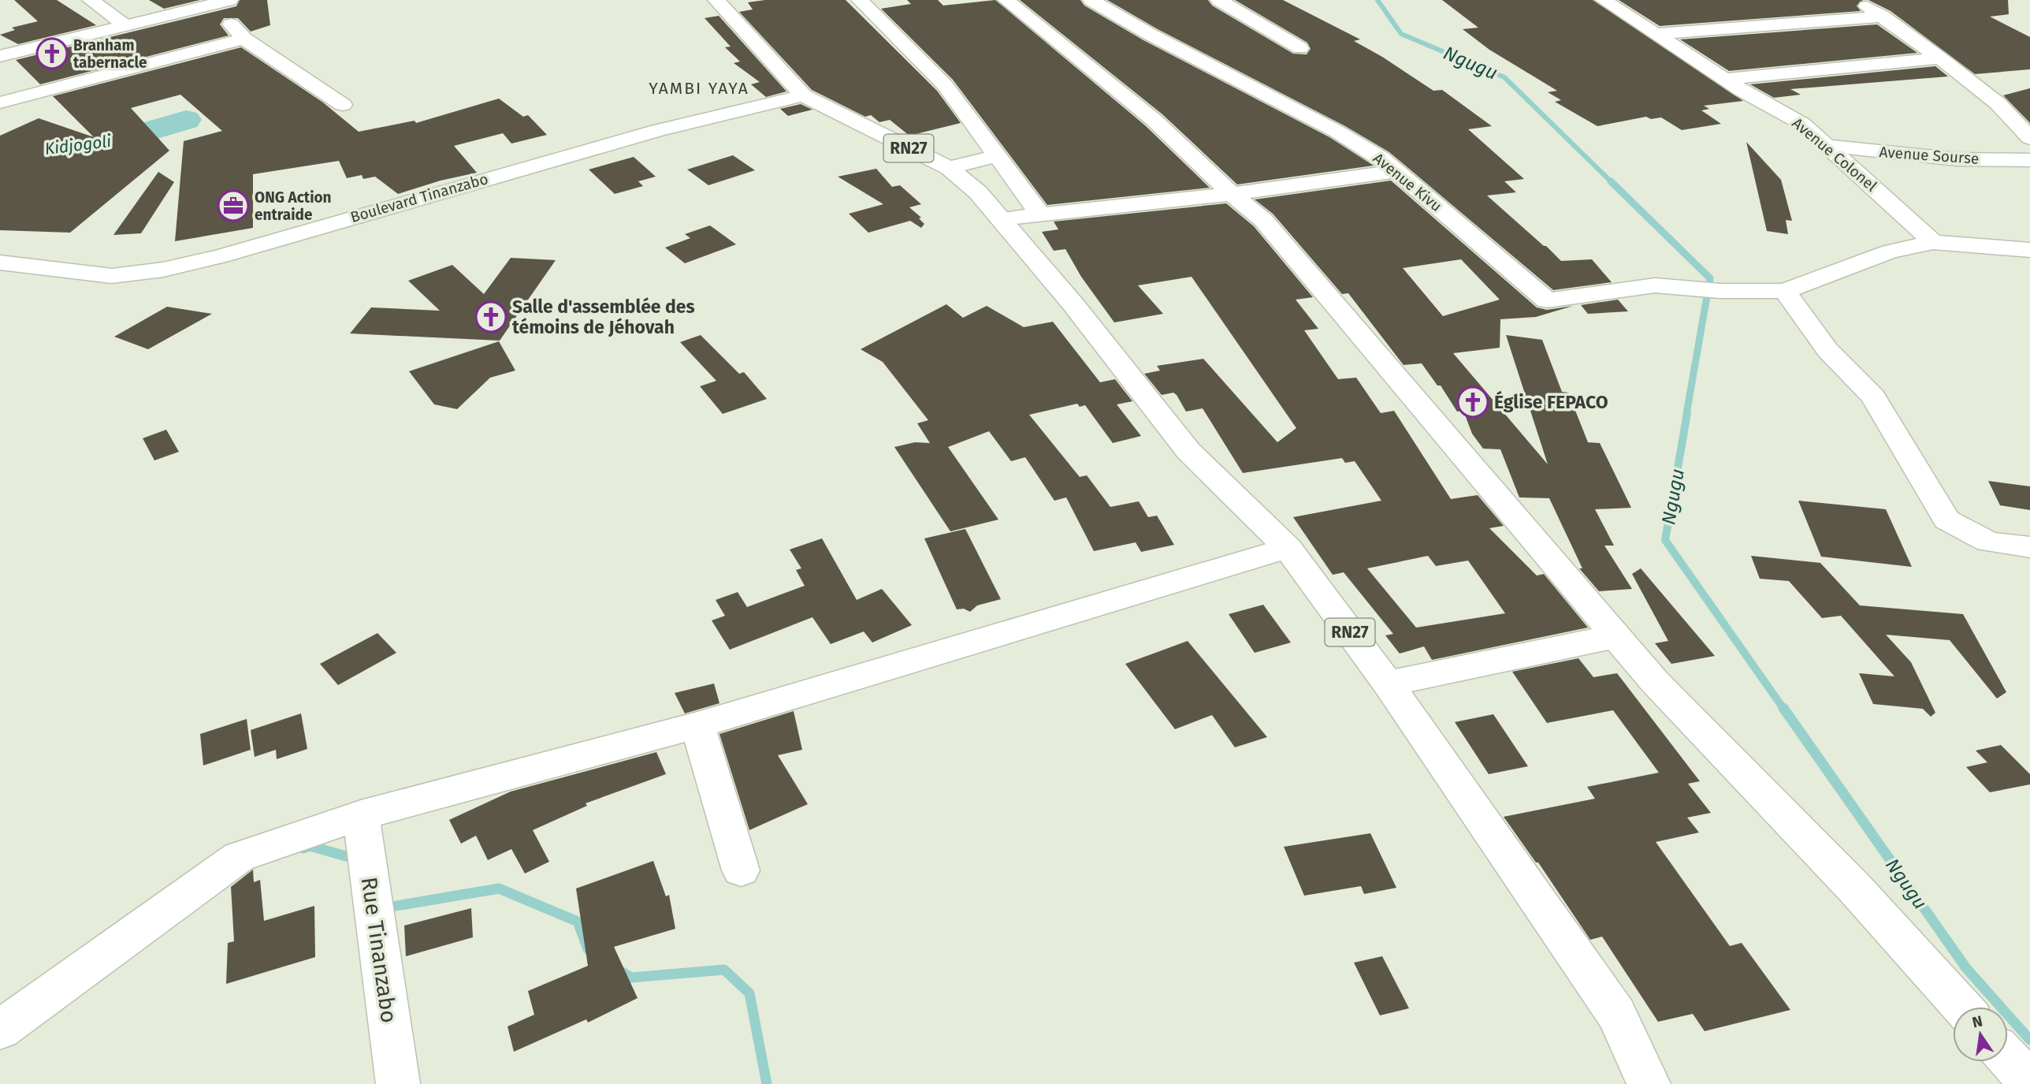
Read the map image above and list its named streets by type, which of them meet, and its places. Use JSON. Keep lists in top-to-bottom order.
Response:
{
  "streets": {
    "street": [
      "RN27",
      "Avenue Colonel",
      "Avenue Sourse",
      "Avenue Kivu",
      "Boulevard Tinanzabo",
      "Rue Tinanzabo"
    ]
  },
  "crossings": [
    ["RN27", "Boulevard Tinanzabo"],
    ["Avenue Colonel", "Avenue Sourse"]
  ],
  "districts": ["YAMBI YAYA"],
  "water": ["Ngugu", "Kidjogoli"],
  "places": {
    "church": ["Branham tabernacle", "Salle d'assemblée des témoins de Jéhovah", "Église FEPACO"],
    "office": ["ONG Action entraide"]
  },
  "north": "top"
}
